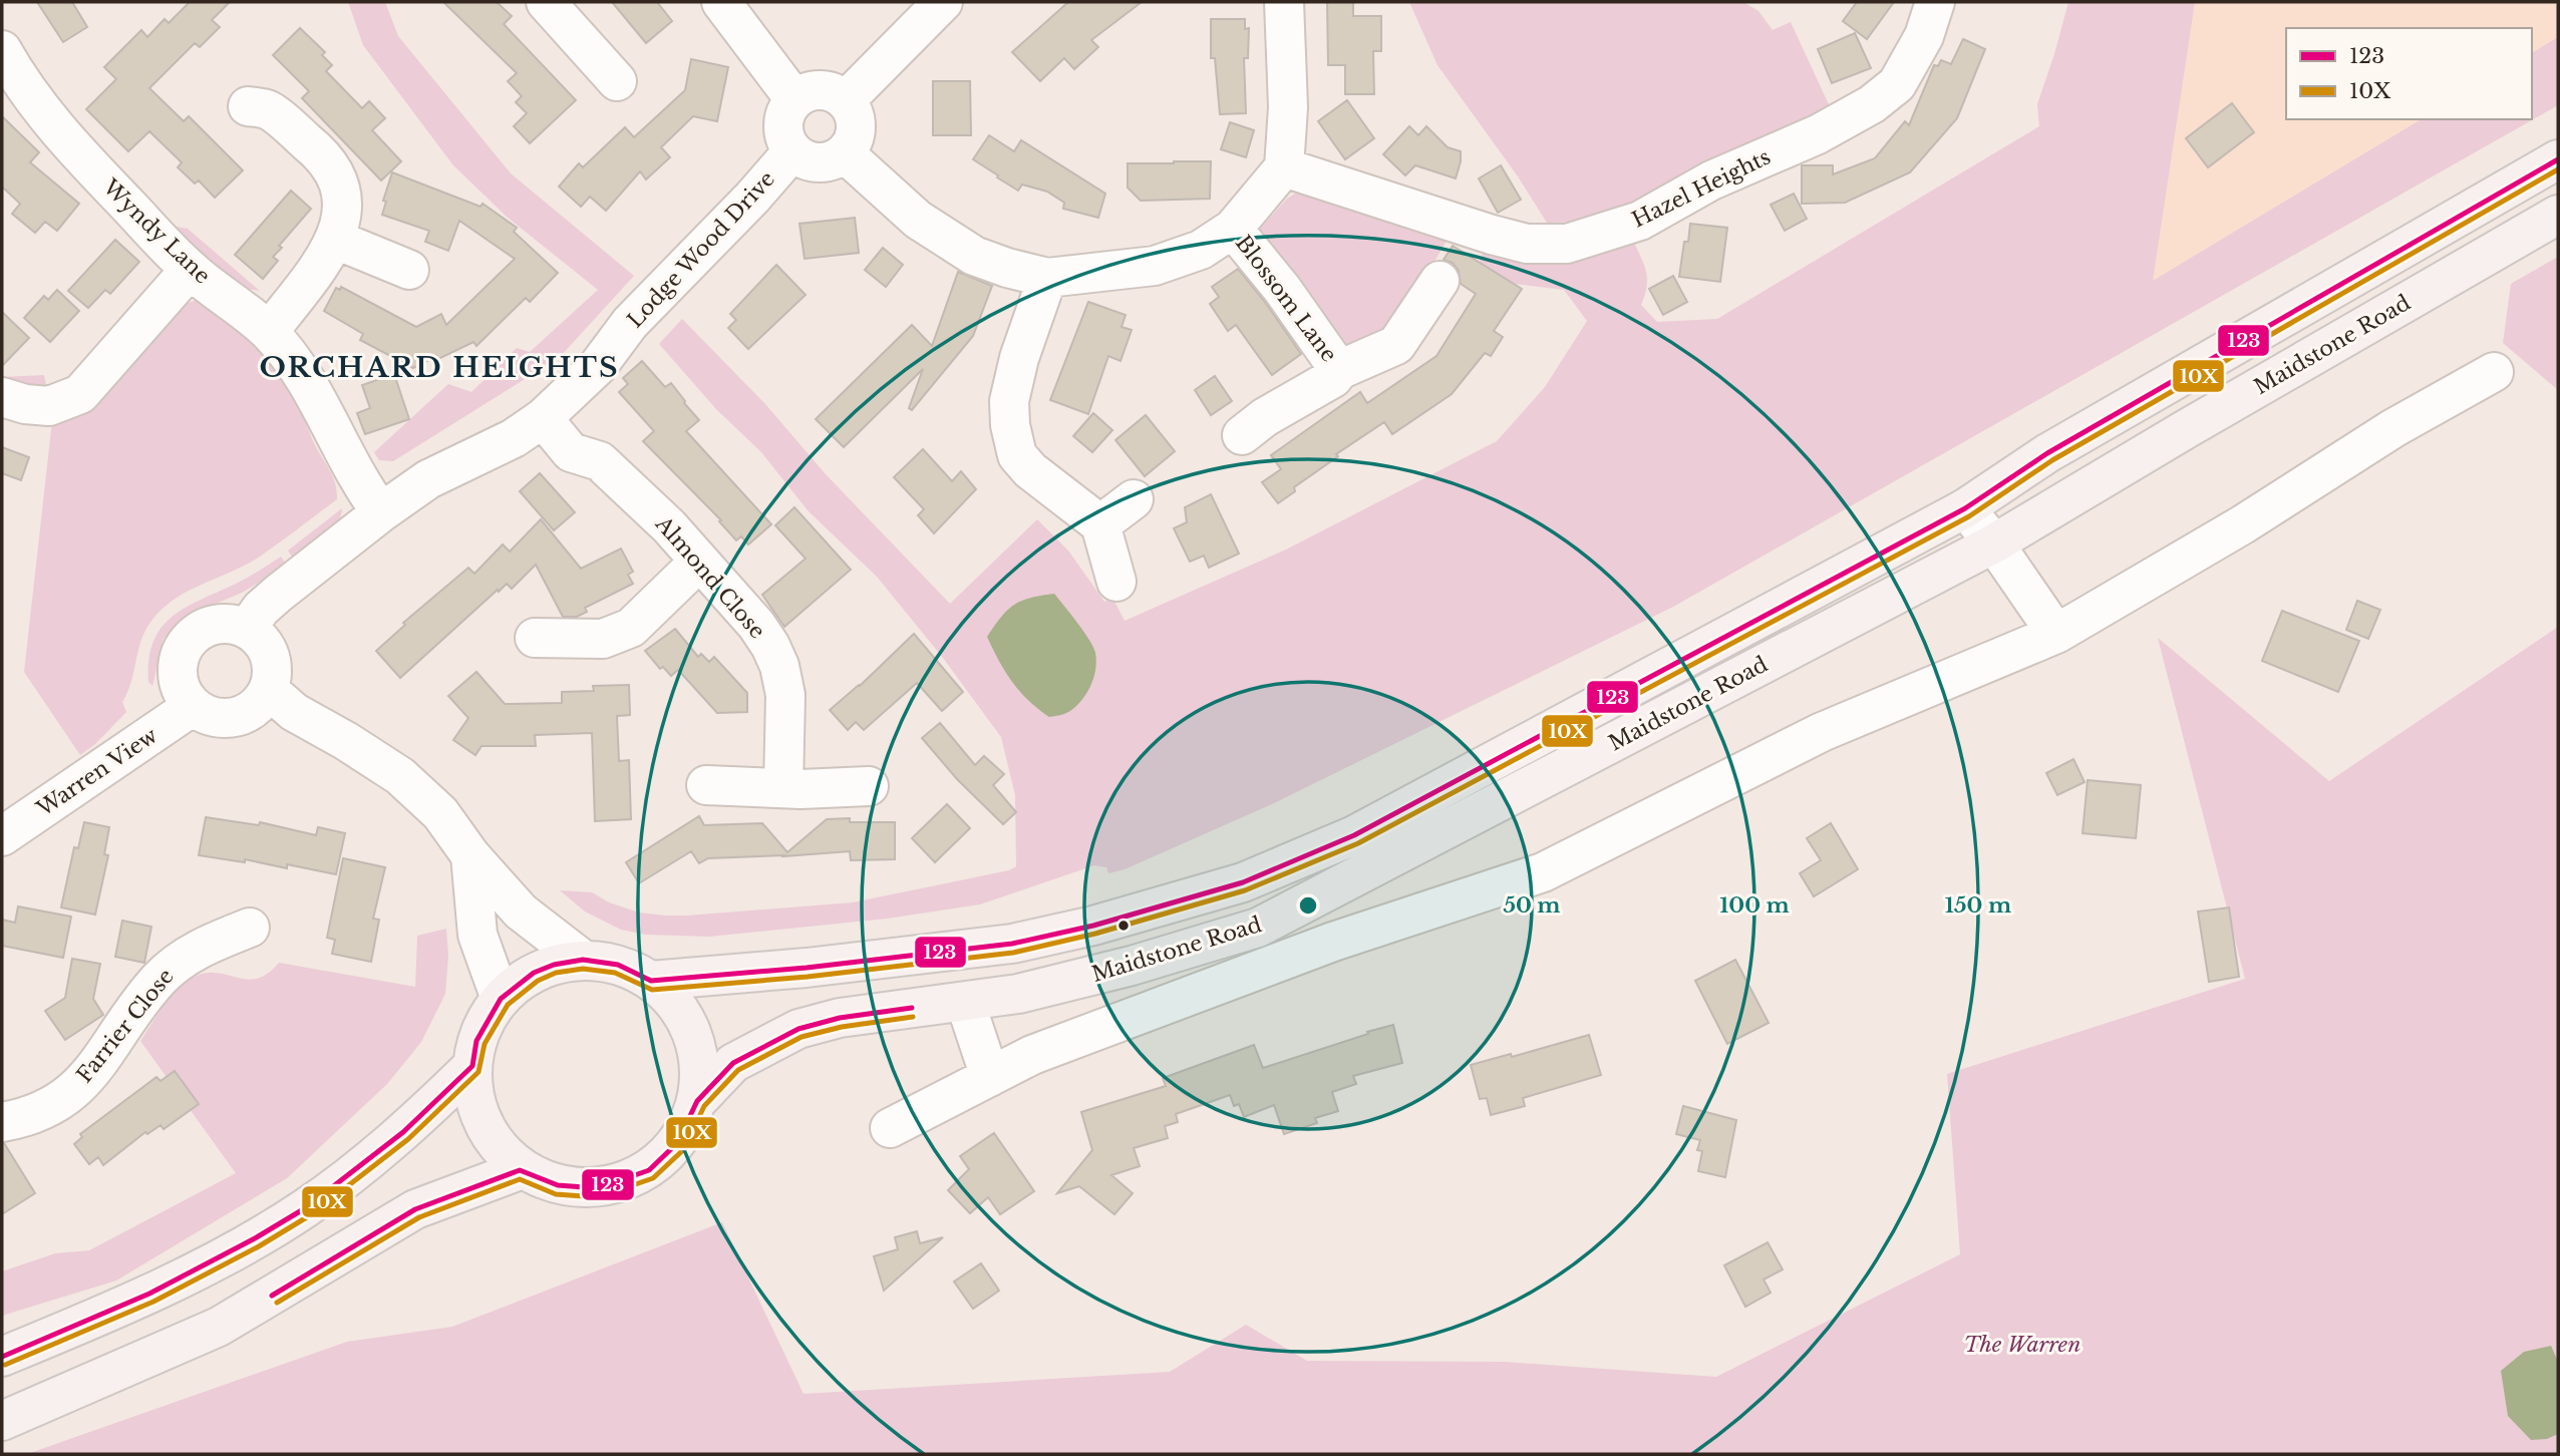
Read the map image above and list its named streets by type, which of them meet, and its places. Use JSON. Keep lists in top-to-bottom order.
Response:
{
  "streets": {
    "main road": ["Maidstone Road"],
    "street": [
      "Hazel Heights",
      "Wyndy Lane",
      "Lodge Wood Drive",
      "Blossom Lane",
      "Almond Close",
      "Warren View",
      "Farrier Close"
    ]
  },
  "crossings": [
    ["Hazel Heights", "Blossom Lane"],
    ["Wyndy Lane", "Lodge Wood Drive"],
    ["Lodge Wood Drive", "Blossom Lane"],
    ["Lodge Wood Drive", "Almond Close"],
    ["Lodge Wood Drive", "Warren View"]
  ],
  "districts": ["ORCHARD HEIGHTS"],
  "parks": ["The Warren"],
  "lines": ["transit line 123", "transit line 10X"],
  "legend": ["123", "10X"],
  "rings": ["50 m", "100 m", "150 m"]
}
